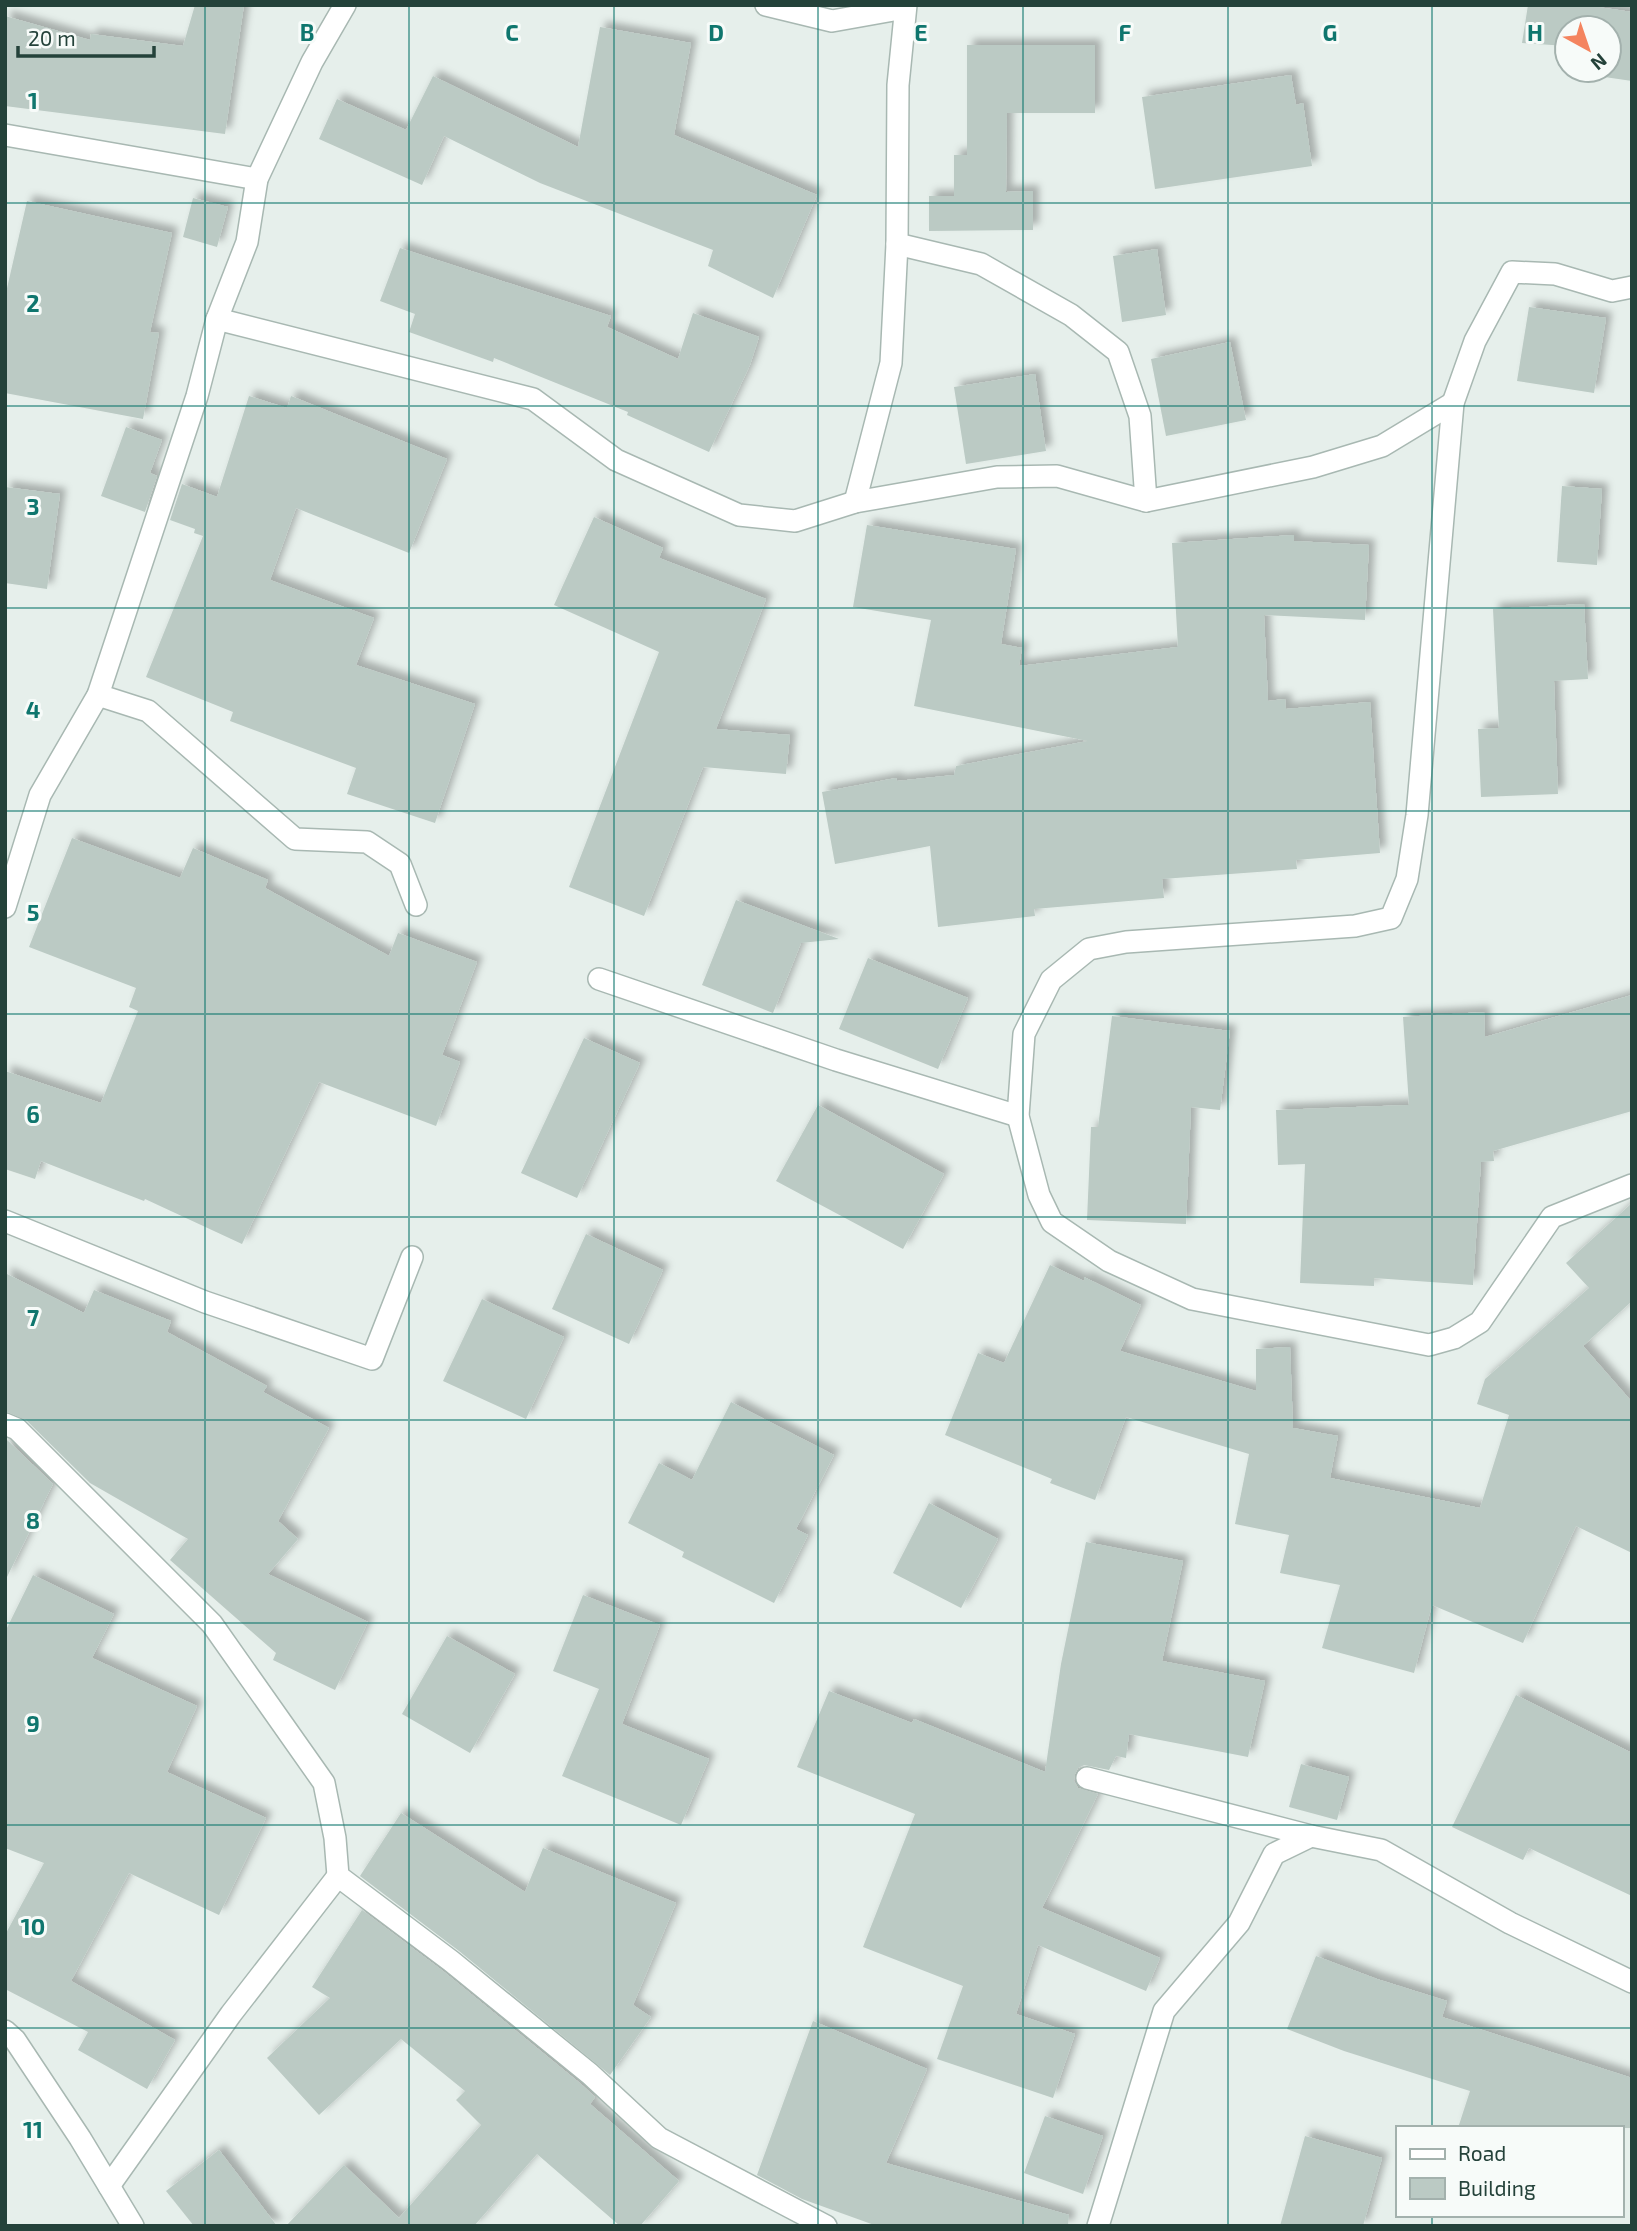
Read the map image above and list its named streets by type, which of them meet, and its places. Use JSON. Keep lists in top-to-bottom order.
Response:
{
  "legend": ["Road", "Building"],
  "scale_bar": "20 m",
  "north": "bottom right",
  "grid": {
    "columns": [
      "B",
      "C",
      "D",
      "E",
      "F",
      "G",
      "H"
    ],
    "rows": [
      "1",
      "2",
      "3",
      "4",
      "5",
      "6",
      "7",
      "8",
      "9",
      "10",
      "11"
    ]
  }
}
